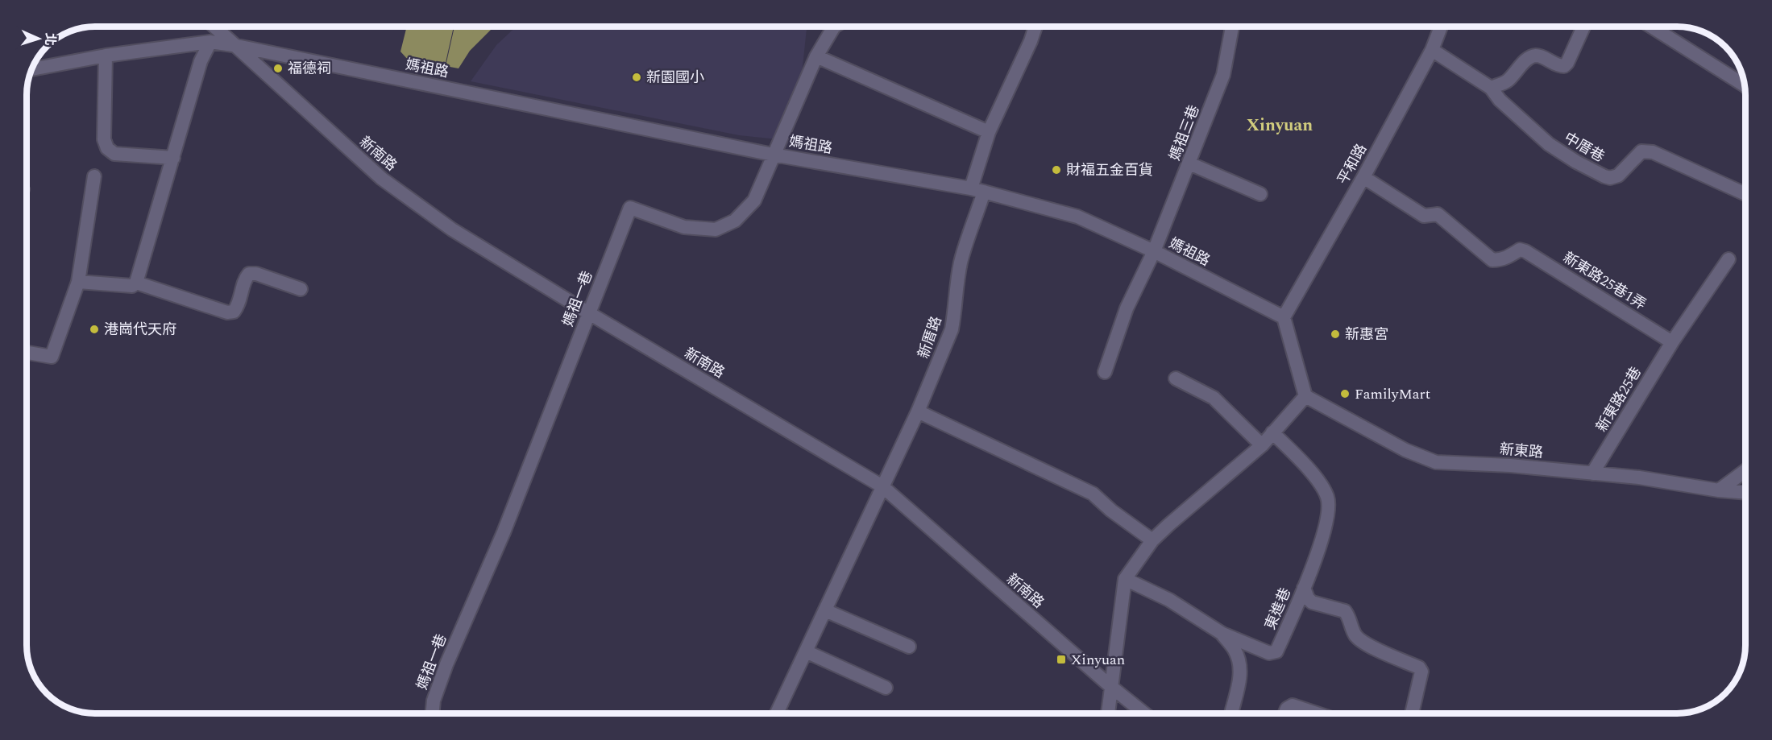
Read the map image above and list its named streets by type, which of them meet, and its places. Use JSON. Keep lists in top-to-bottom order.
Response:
{
  "streets": {
    "street": [
      "媽祖路",
      "媽祖三巷",
      "中厝巷",
      "新南路",
      "平和路",
      "新東路25巷1弄",
      "媽祖一巷",
      "新厝路",
      "新東路25巷",
      "新東路",
      "東進巷"
    ]
  },
  "crossings": [
    ["媽祖路", "媽祖三巷"],
    ["媽祖路", "新南路"],
    ["媽祖路", "平和路"],
    ["媽祖路", "媽祖一巷"],
    ["媽祖路", "新厝路"],
    ["中厝巷", "平和路"],
    ["新南路", "媽祖一巷"],
    ["新南路", "新厝路"],
    ["平和路", "新東路25巷1弄"],
    ["新東路25巷1弄", "新東路25巷"],
    ["新東路25巷", "新東路"]
  ],
  "districts": ["Xinyuan"],
  "places": {
    "other": [
      "福德祠",
      "新園國小",
      "財福五金百貨",
      "港崗代天府",
      "新惠宮",
      "FamilyMart"
    ],
    "transit": ["Xinyuan"]
  },
  "north": "right"
}
